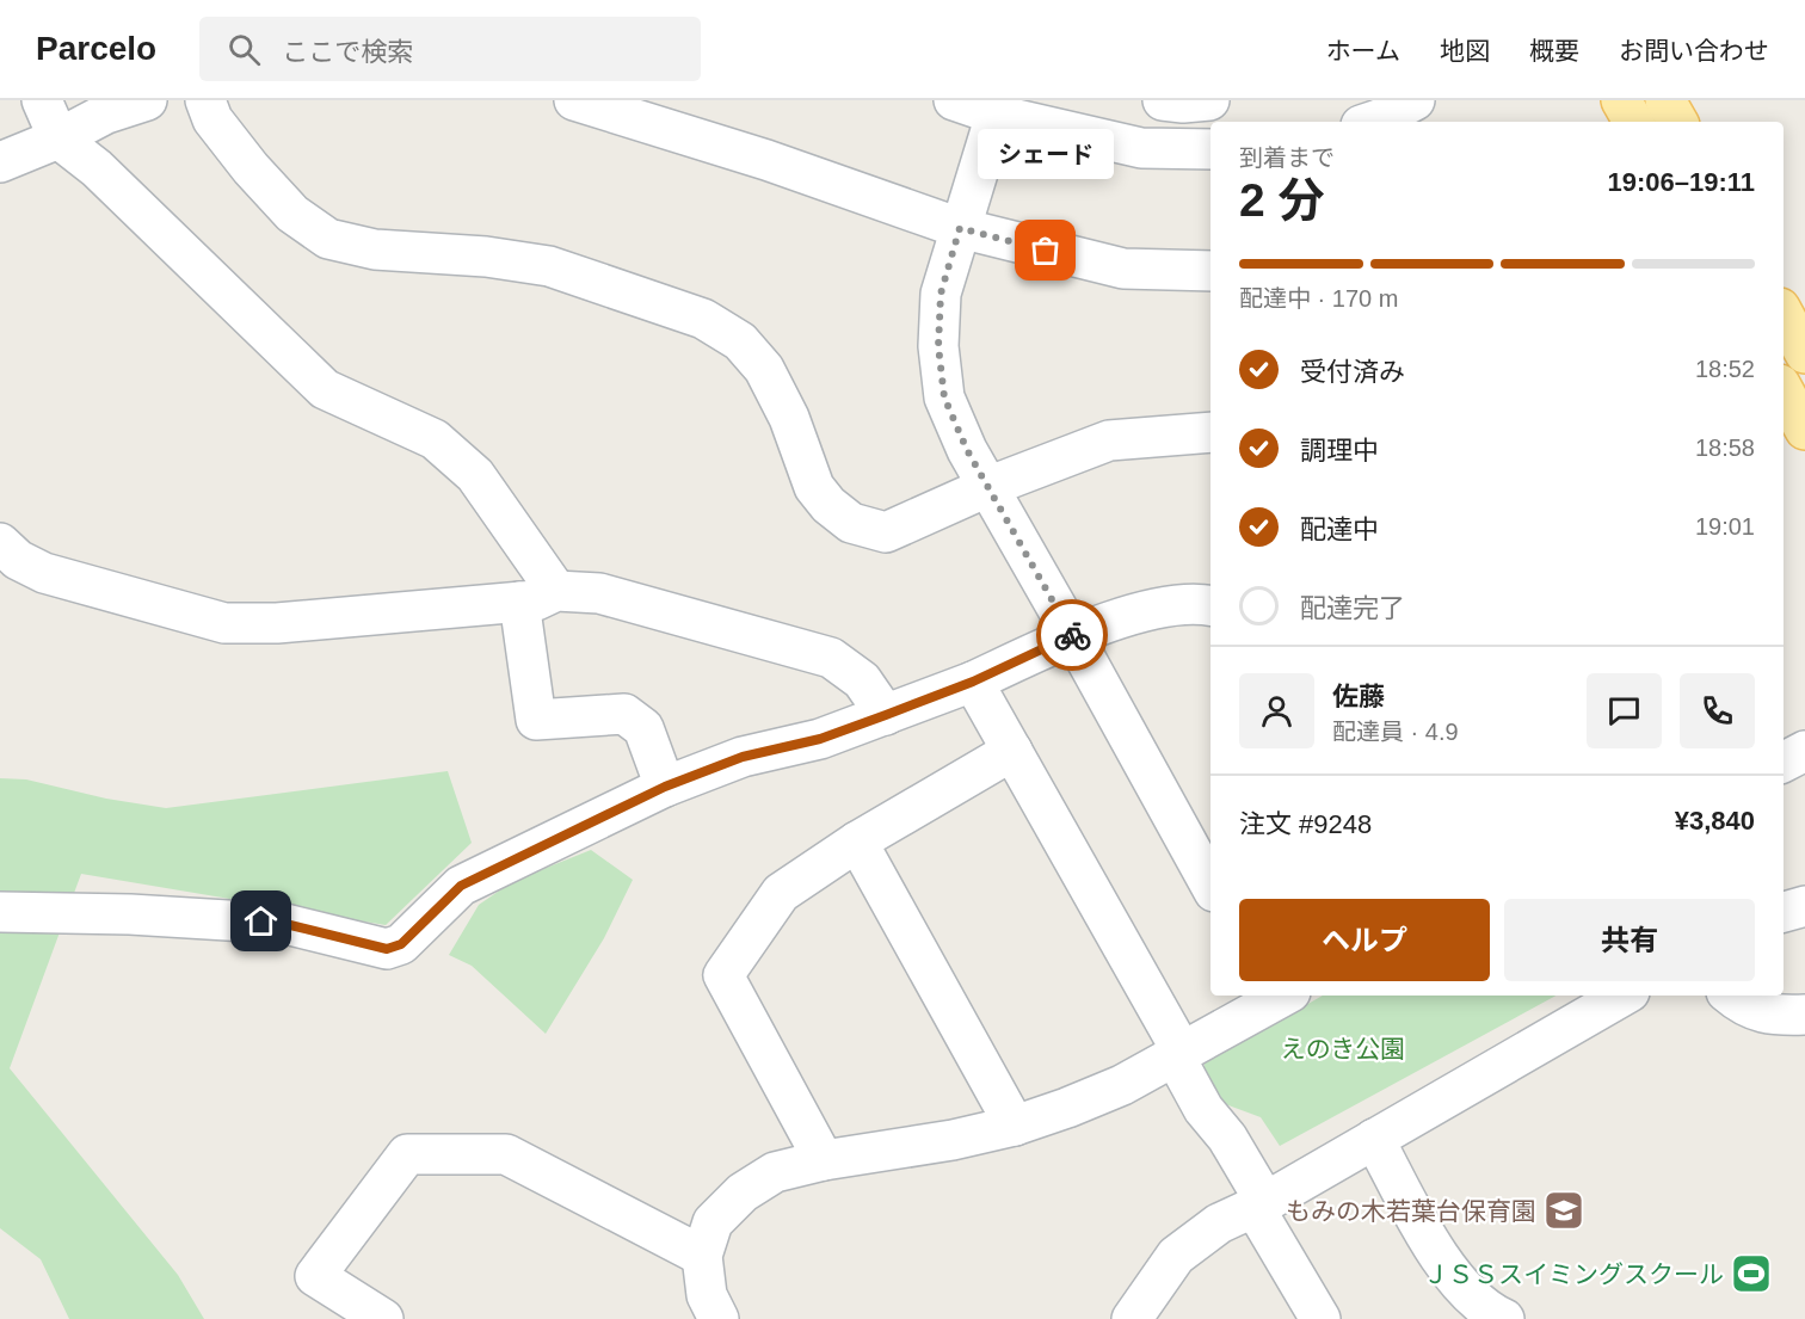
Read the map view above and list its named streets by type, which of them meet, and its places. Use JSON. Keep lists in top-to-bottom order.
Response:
{
  "parks": ["えのき公園"],
  "places": {
    "other": ["シェード"],
    "school or university": ["もみの木若葉台保育園"],
    "sports": ["ＪＳＳスイミングスクール"]
  },
  "page": {
    "header": "Parcelo",
    "search": "ここで検索",
    "nav": [
      "ホーム",
      "地図",
      "概要",
      "お問い合わせ"
    ],
    "heading": ["2 分", "到着まで", "19:06–19:11"],
    "panel": [
      "佐藤",
      "配達員 · 4.9",
      "注文 #9248",
      "¥3,840"
    ],
    "bubble": "シェード",
    "bar": "配達中 · 170 m",
    "list": [
      ["受付済み", "18:52"],
      ["調理中", "18:58"],
      ["配達中", "19:01"],
      "配達完了"
    ],
    "buttons": ["ヘルプ", "共有"]
  }
}
